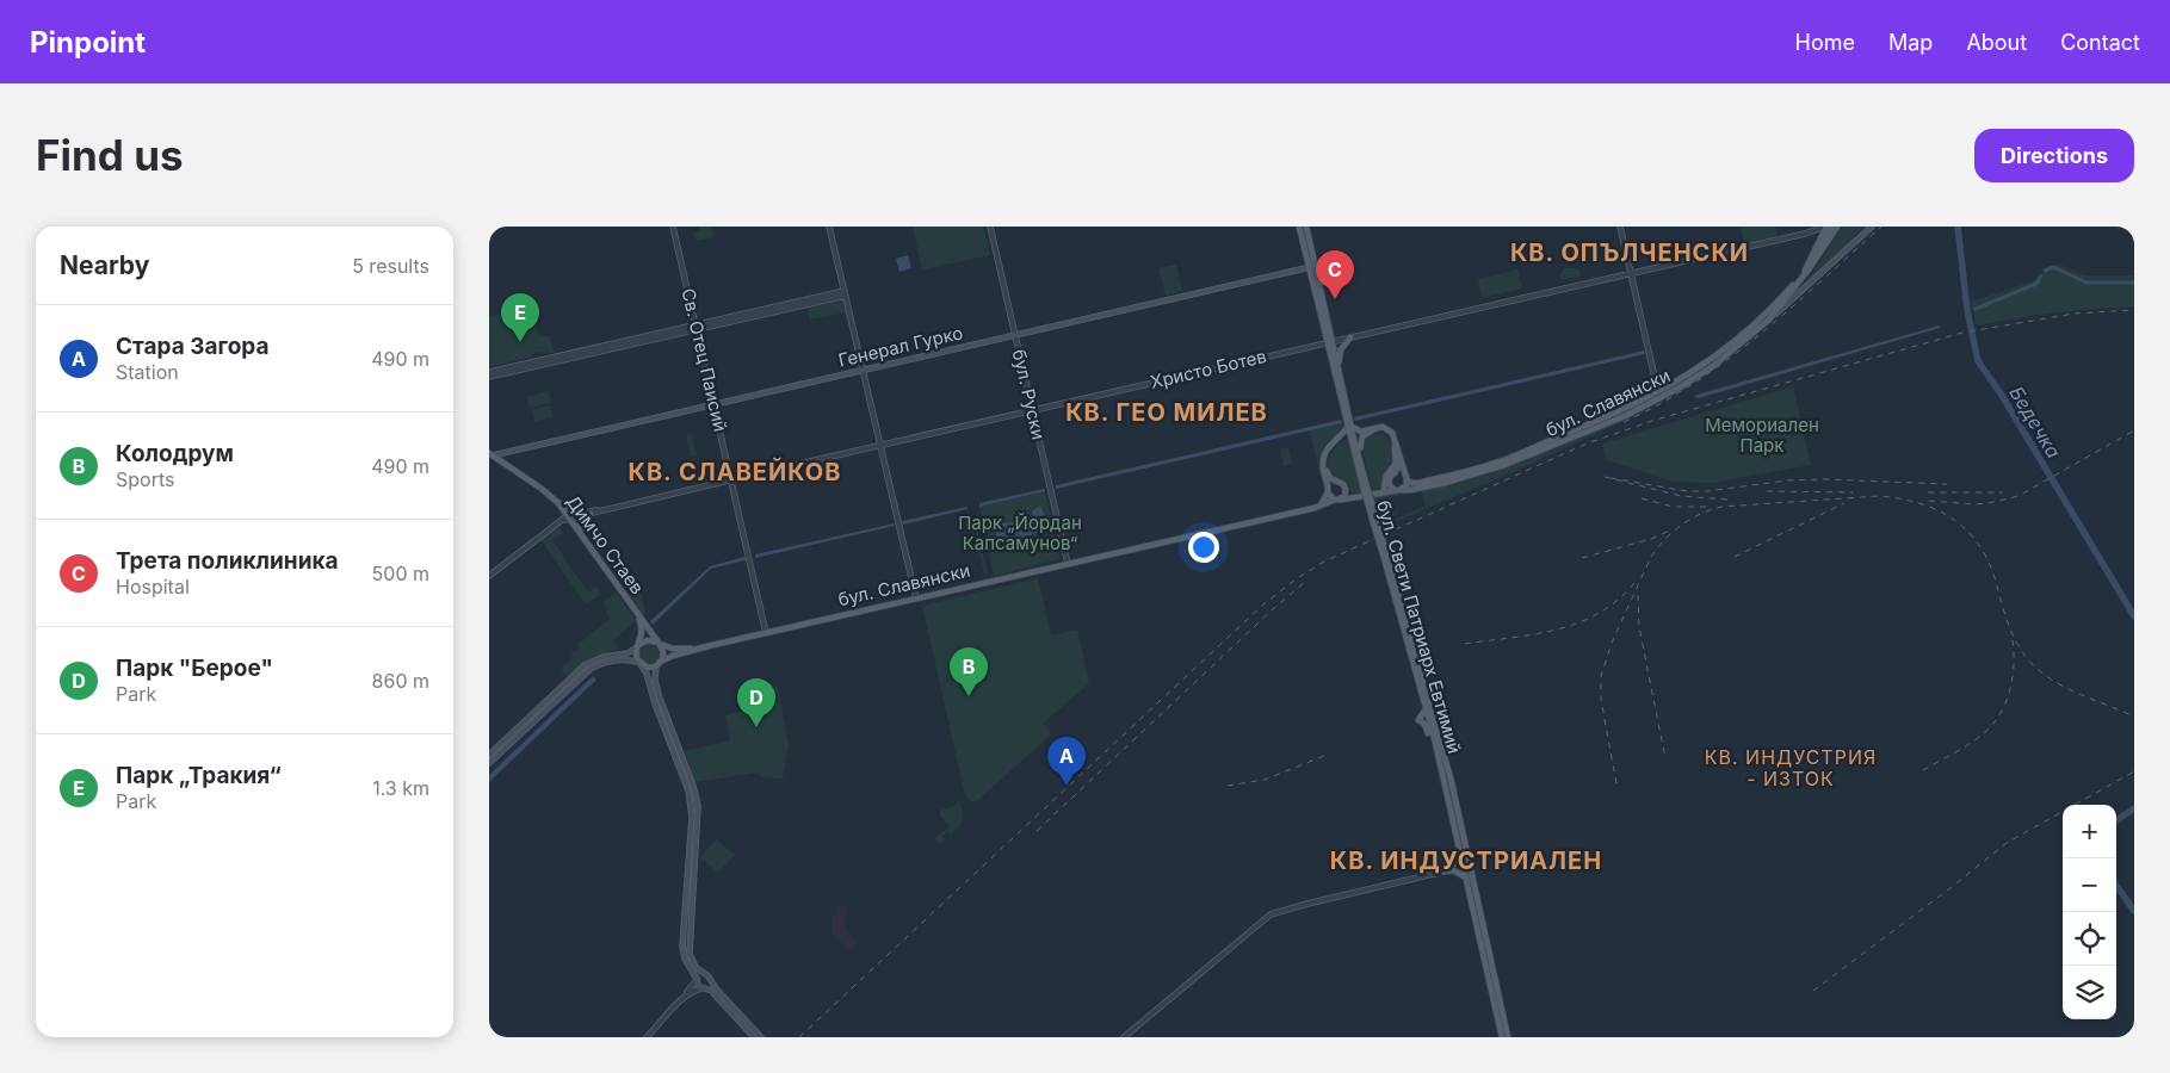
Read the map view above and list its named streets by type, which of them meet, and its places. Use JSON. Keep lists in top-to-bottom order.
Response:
{
  "streets": {
    "main road": [
      "Генерал Гурко",
      "бул. Славянски",
      "Димчо Стаев",
      "бул. Свети Патриарх Евтимий"
    ],
    "street": ["Св. Отец Паисий", "Христо Ботев", "бул. Руски"]
  },
  "crossings": [
    ["Генерал Гурко", "Св. Отец Паисий"],
    ["Генерал Гурко", "бул. Руски"],
    ["Генерал Гурко", "Димчо Стаев"],
    ["Генерал Гурко", "бул. Свети Патриарх Евтимий"],
    ["Св. Отец Паисий", "Христо Ботев"],
    ["Св. Отец Паисий", "бул. Славянски"],
    ["Христо Ботев", "бул. Руски"],
    ["Христо Ботев", "Димчо Стаев"],
    ["Христо Ботев", "бул. Свети Патриарх Евтимий"],
    ["бул. Руски", "бул. Славянски"],
    ["бул. Славянски", "Димчо Стаев"]
  ],
  "districts": [
    "КВ. ОПЪЛЧЕНСКИ",
    "КВ. ГЕО МИЛЕВ",
    "КВ. СЛАВЕЙКОВ",
    "КВ. ИНДУСТРИЯ - ИЗТОК",
    "КВ. ИНДУСТРИАЛЕН"
  ],
  "water": ["Бедечка"],
  "parks": ["Мемориален Парк", "Парк „Йордан Капсамунов“"],
  "page": {
    "header": "Pinpoint",
    "nav": [
      "Home",
      "Map",
      "About",
      "Contact"
    ],
    "buttons": "Directions",
    "title": "Find us",
    "heading": ["Nearby", "5 results"],
    "pins": [
      "C",
      "E",
      "B",
      "D",
      "A"
    ],
    "list": [
      {
        "mark": "A",
        "name": "Стара Загора",
        "note": "Station",
        "value": "490 m"
      },
      {
        "mark": "B",
        "name": "Колодрум",
        "note": "Sports",
        "value": "490 m"
      },
      {
        "mark": "C",
        "name": "Трета поликлиника",
        "note": "Hospital",
        "value": "500 m"
      },
      {
        "mark": "D",
        "name": "Парк \"Берое\"",
        "note": "Park",
        "value": "860 m"
      },
      {
        "mark": "E",
        "name": "Парк „Тракия“",
        "note": "Park",
        "value": "1.3 km"
      }
    ],
    "map_buttons": ["+", "−"]
  }
}
